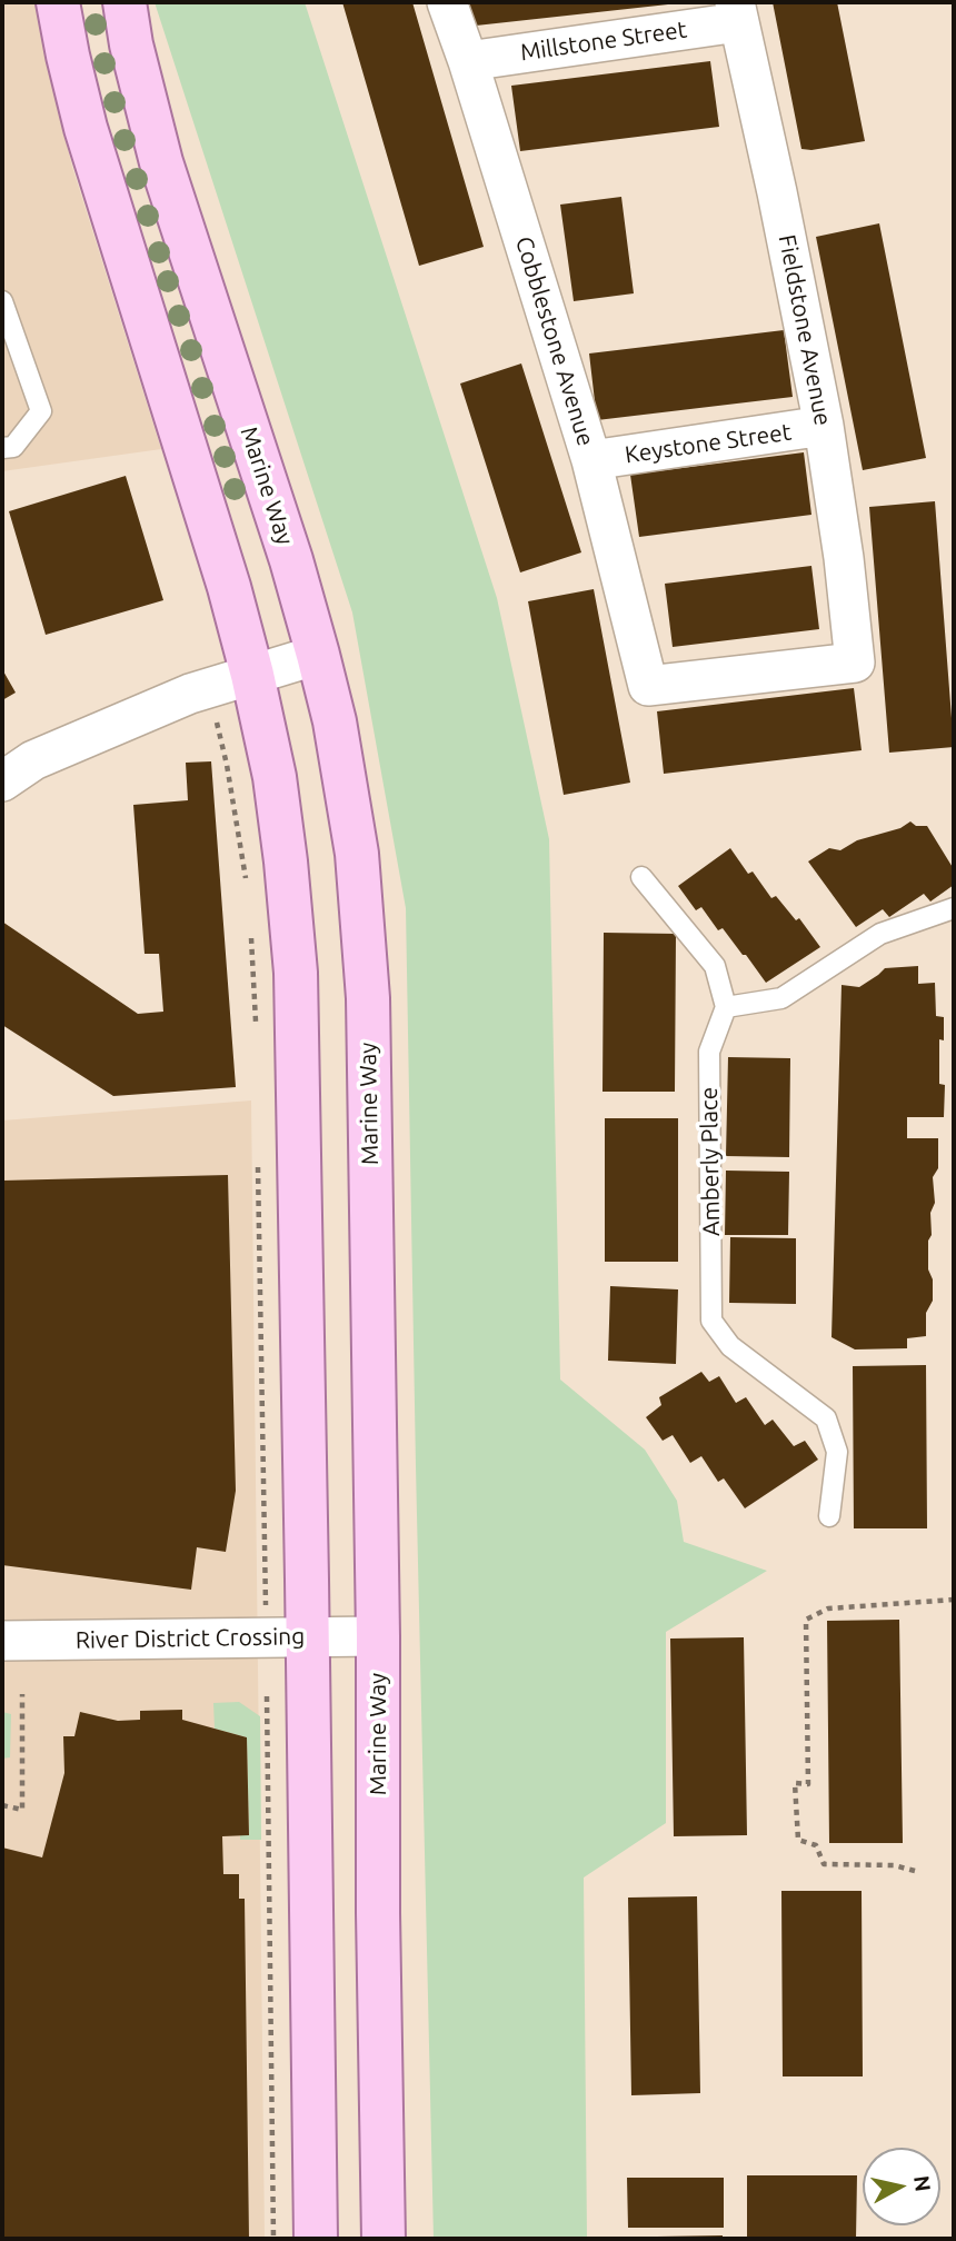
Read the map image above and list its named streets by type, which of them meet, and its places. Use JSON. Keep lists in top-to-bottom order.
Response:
{
  "streets": {
    "main road": ["Marine Way"],
    "street": [
      "Millstone Street",
      "Fieldstone Avenue",
      "Cobblestone Avenue",
      "Keystone Street",
      "River District Crossing"
    ],
    "lane": ["Amberly Place"]
  },
  "crossings": [
    ["Millstone Street", "Fieldstone Avenue"],
    ["Millstone Street", "Cobblestone Avenue"],
    ["Fieldstone Avenue", "Cobblestone Avenue"],
    ["Fieldstone Avenue", "Keystone Street"],
    ["Cobblestone Avenue", "Keystone Street"],
    ["Marine Way", "River District Crossing"]
  ],
  "north": "right"
}
